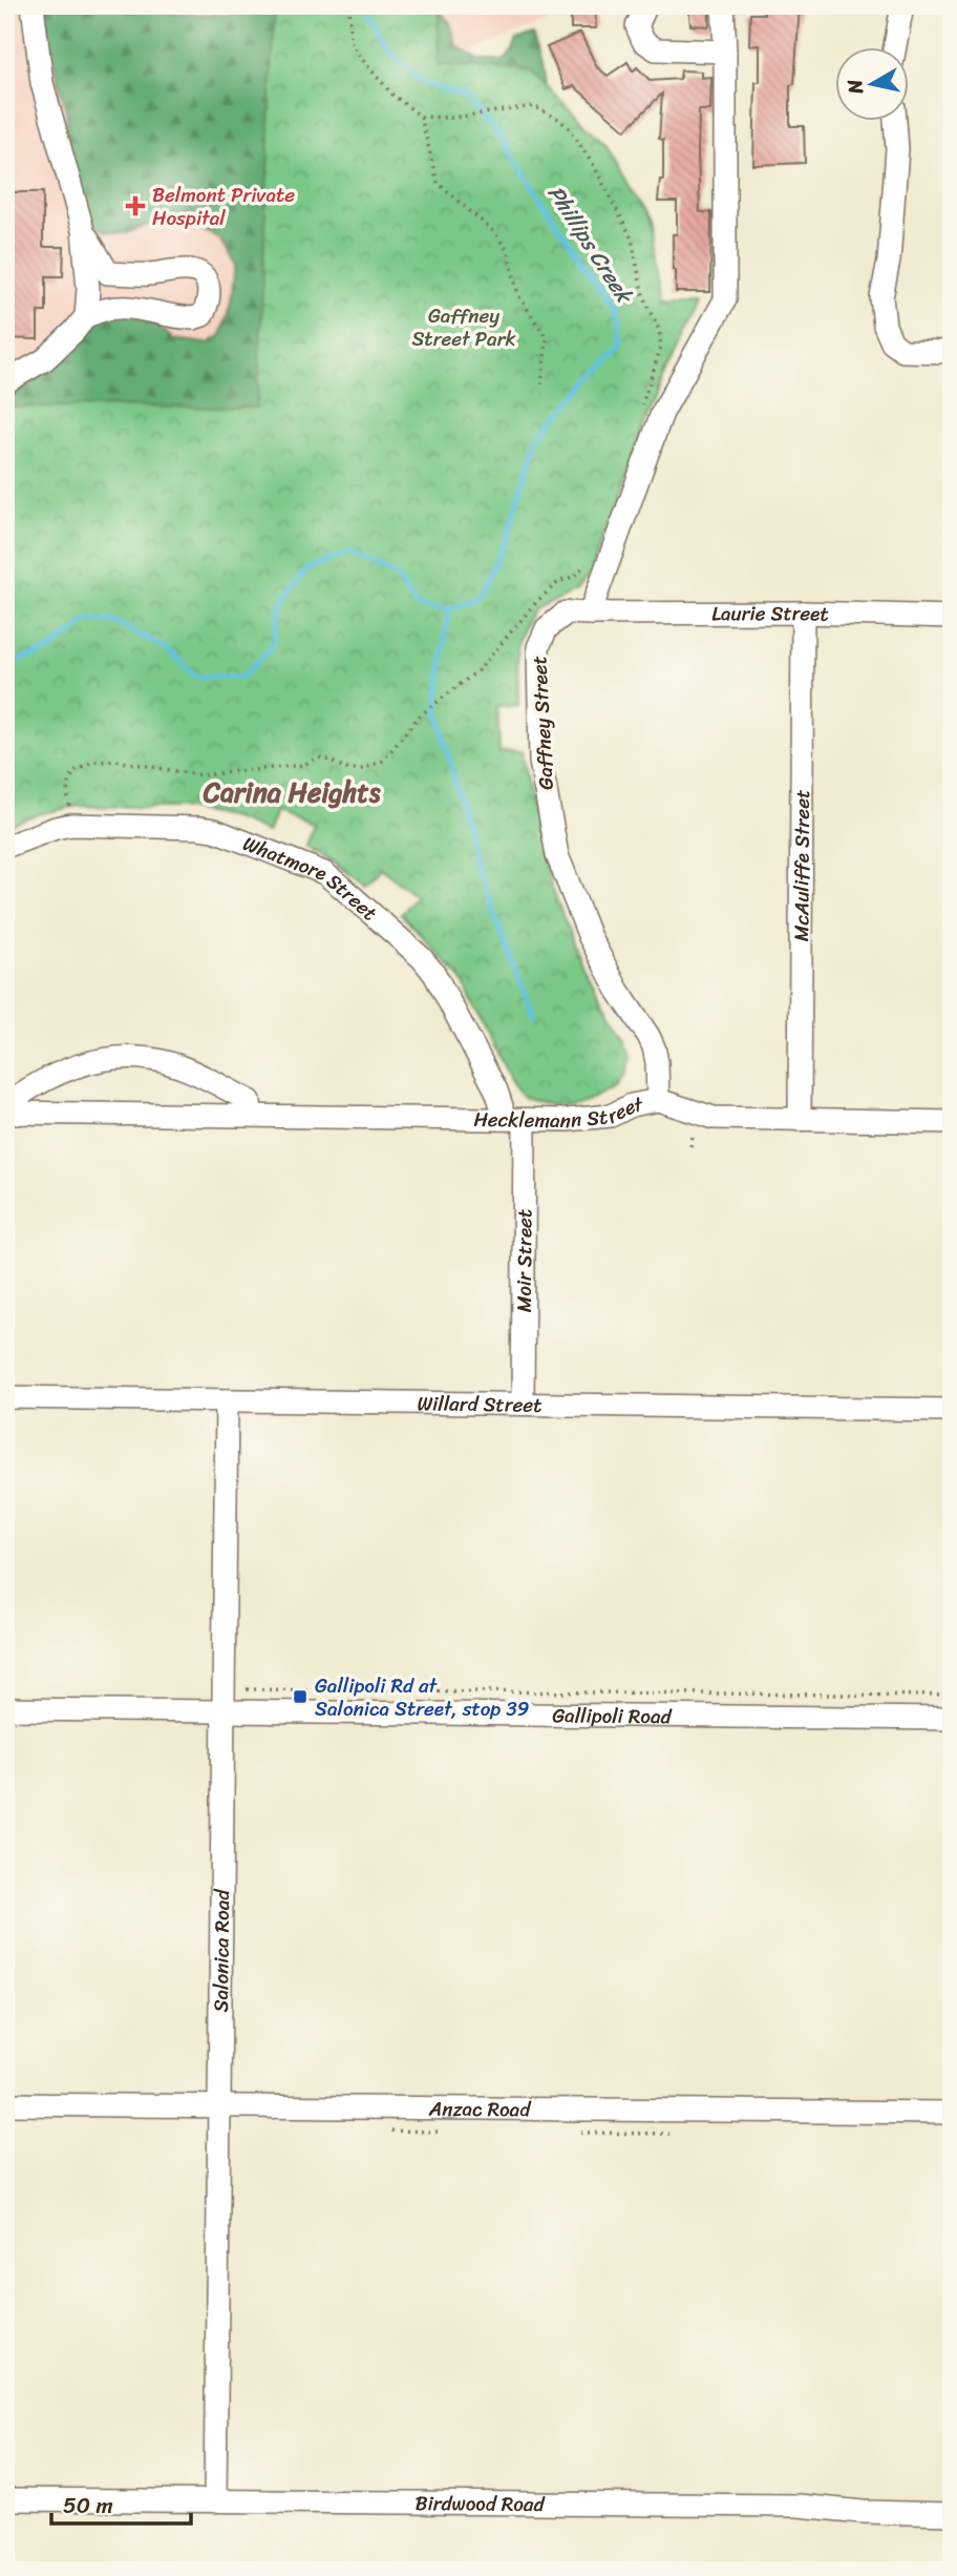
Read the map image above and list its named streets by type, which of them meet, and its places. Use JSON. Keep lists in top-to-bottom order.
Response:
{
  "streets": {
    "street": [
      "Laurie Street",
      "Gaffney Street",
      "McAuliffe Street",
      "Whatmore Street",
      "Hecklemann Street",
      "Moir Street",
      "Willard Street",
      "Gallipoli Road",
      "Salonica Road",
      "Anzac Road",
      "Birdwood Road"
    ]
  },
  "crossings": [
    ["Laurie Street", "Gaffney Street"],
    ["Laurie Street", "McAuliffe Street"],
    ["Gaffney Street", "Hecklemann Street"],
    ["McAuliffe Street", "Hecklemann Street"],
    ["Whatmore Street", "Hecklemann Street"],
    ["Hecklemann Street", "Moir Street"],
    ["Moir Street", "Willard Street"],
    ["Willard Street", "Salonica Road"],
    ["Gallipoli Road", "Salonica Road"],
    ["Salonica Road", "Anzac Road"],
    ["Salonica Road", "Birdwood Road"]
  ],
  "districts": ["Carina Heights"],
  "water": ["Phillips Creek"],
  "parks": ["Gaffney Street Park"],
  "places": {
    "health": ["Belmont Private Hospital"],
    "transit": ["Gallipoli Rd at Salonica Street, stop 39"]
  },
  "scale_bar": "50 m",
  "north": "left"
}
